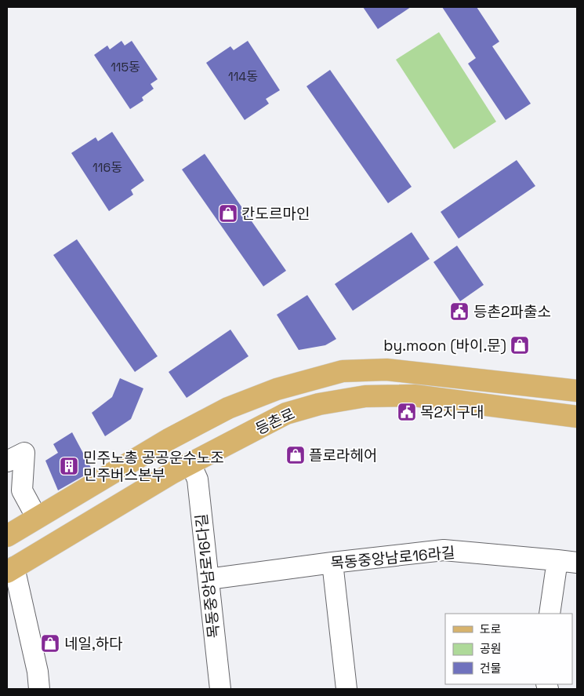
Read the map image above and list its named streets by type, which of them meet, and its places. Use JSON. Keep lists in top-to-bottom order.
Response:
{
  "streets": {
    "main road": ["등촌로"],
    "street": ["목동중앙남로16라길", "목동중앙남로16다길"]
  },
  "crossings": [
    ["등촌로", "목동중앙남로16다길"],
    ["목동중앙남로16라길", "목동중앙남로16다길"]
  ],
  "places": {
    "shop": [
      "칸도르마인",
      "by.moon (바이.문)",
      "플로라헤어",
      "네일,하다"
    ],
    "public building": ["등촌2파출소", "목2지구대"],
    "building": ["민주노총 공공운수노조 민주버스본부"]
  },
  "house_numbers": ["115동", "114동", "116동"],
  "legend": ["도로", "공원", "건물"]
}
